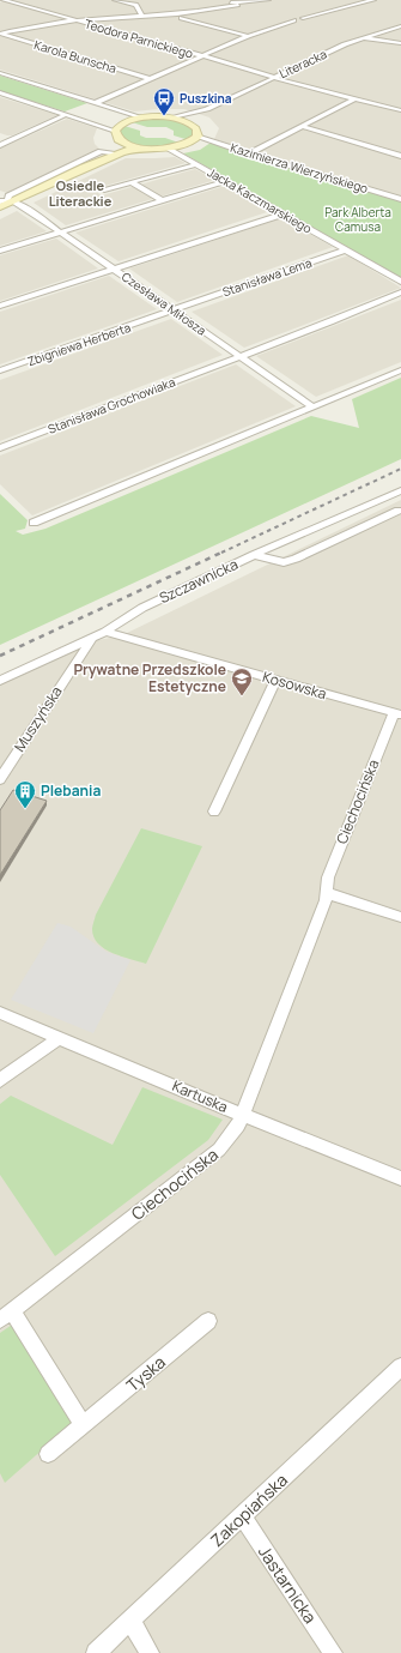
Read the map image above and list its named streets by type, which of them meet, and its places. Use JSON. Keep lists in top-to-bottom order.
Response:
{
  "streets": {
    "street": [
      "Teodora Parnickiego",
      "Karola Bunscha",
      "Literacka",
      "Kazimierza Wierzyńskiego",
      "Jacka Kaczmarskiego",
      "Stanisława Lema",
      "Czesława Miłosza",
      "Zbigniewa Herberta",
      "Stanisława Grochowiaka",
      "Szczawnicka",
      "Kosowska",
      "Muszyńska",
      "Ciechocińska",
      "Kartuska",
      "Tyska",
      "Zakopiańska",
      "Jastarnicka"
    ]
  },
  "crossings": [
    ["Teodora Parnickiego", "Literacka"],
    ["Jacka Kaczmarskiego", "Stanisława Lema"],
    ["Stanisława Lema", "Czesława Miłosza"],
    ["Stanisława Lema", "Zbigniewa Herberta"],
    ["Czesława Miłosza", "Zbigniewa Herberta"],
    ["Czesława Miłosza", "Stanisława Grochowiaka"],
    ["Szczawnicka", "Kosowska"],
    ["Szczawnicka", "Muszyńska"],
    ["Kosowska", "Ciechocińska"],
    ["Ciechocińska", "Kartuska"],
    ["Zakopiańska", "Jastarnicka"]
  ],
  "districts": ["Osiedle Literackie"],
  "parks": ["Park Alberta Camusa"],
  "places": {
    "bus stop": ["Puszkina"],
    "school or university": ["Prywatne Przedszkole Estetyczne"],
    "building": ["Plebania"]
  }
}
